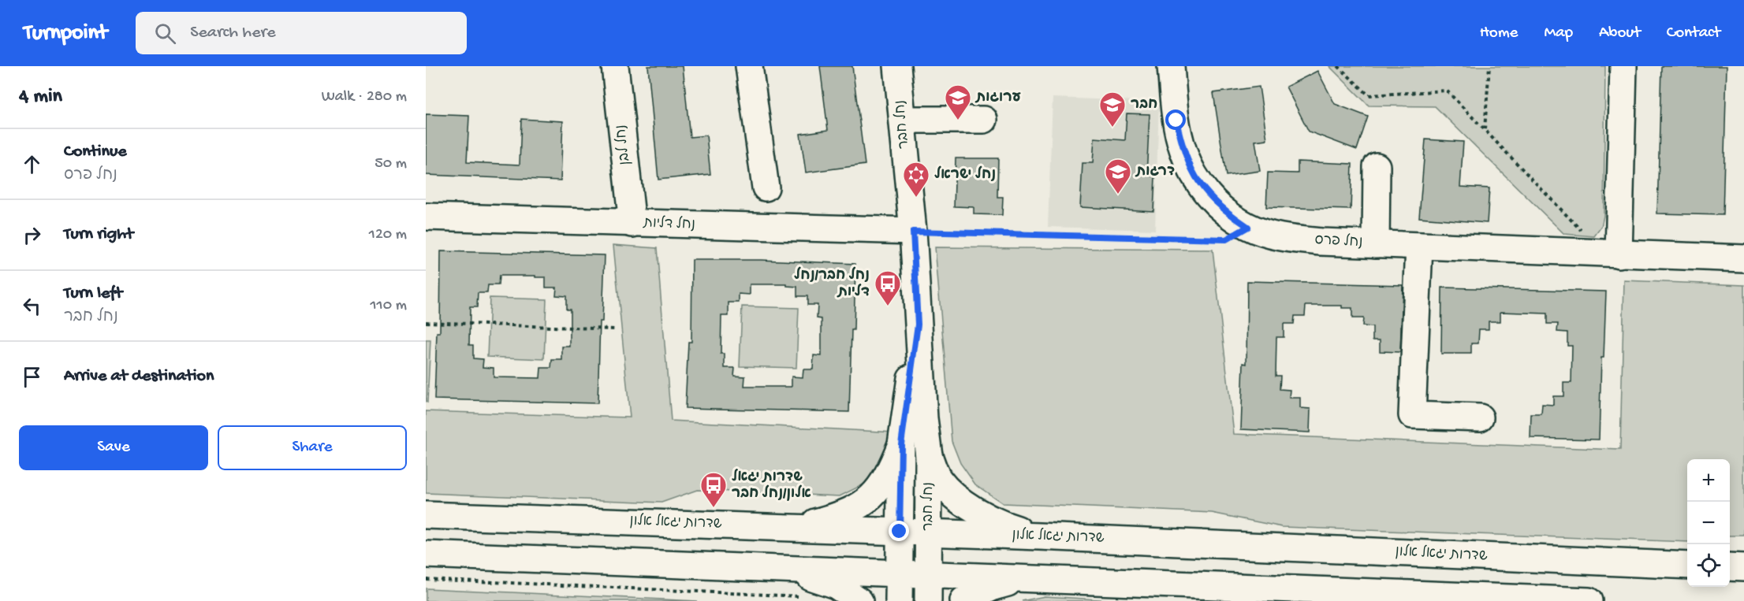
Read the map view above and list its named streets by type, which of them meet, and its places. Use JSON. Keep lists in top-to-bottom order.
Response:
{
  "streets": {
    "main road": [
      "נחל חבר",
      "נחל לבן",
      "נחל דליות",
      "נחל פרס",
      "שדרות יגאל אלון"
    ]
  },
  "crossings": [
    ["נחל חבר", "נחל דליות"],
    ["נחל חבר", "שדרות יגאל אלון"],
    ["נחל לבן", "נחל דליות"]
  ],
  "places": {
    "school or university": ["ערוגות", "חבר", "דרגות"],
    "synagogue": ["נחל ישראל"],
    "bus stop": ["נחל חבר/נחל דליות", "שדרות יגאל אלון/נחל חבר"]
  },
  "page": {
    "header": "Turnpoint",
    "search": "Search here",
    "nav": [
      "Home",
      "Map",
      "About",
      "Contact"
    ],
    "heading": ["4 min", "Walk · 280 m"],
    "list": [
      ["Continue", "נחל פרס", "50 m"],
      ["Turn right", "120 m"],
      ["Turn left", "נחל חבר", "110 m"],
      "Arrive at destination"
    ],
    "buttons": ["Save", "Share"],
    "map_buttons": ["+", "−"]
  }
}
